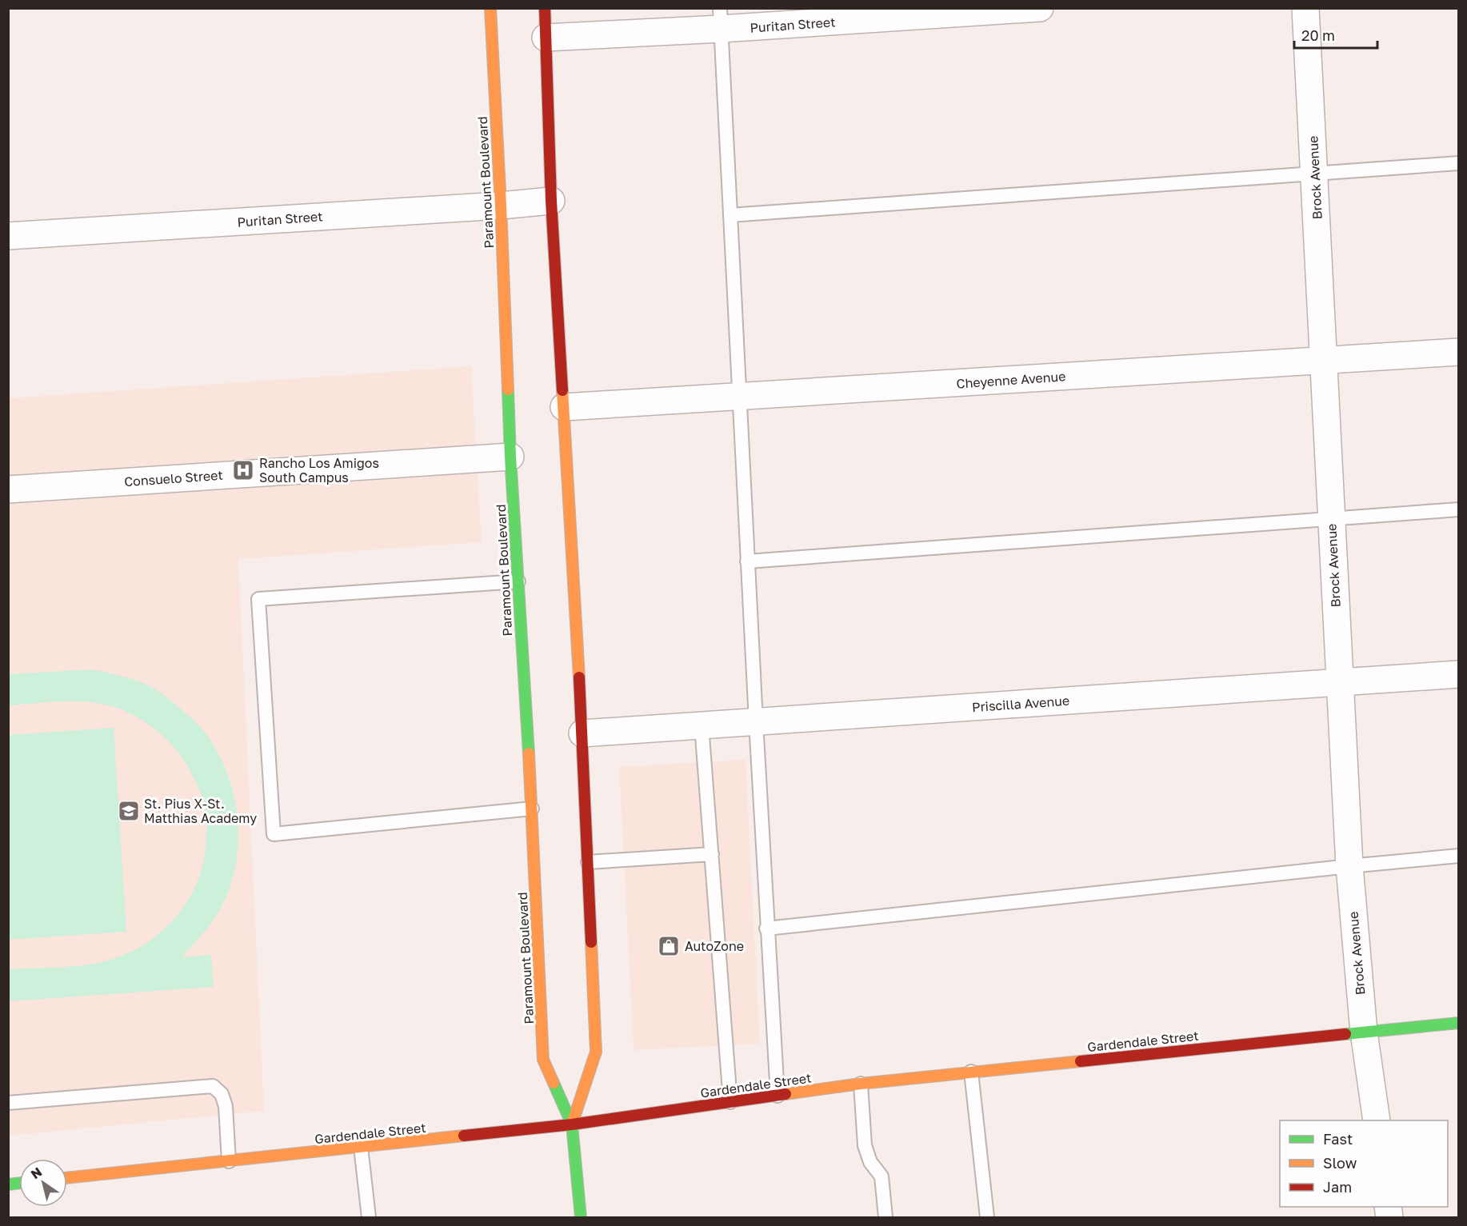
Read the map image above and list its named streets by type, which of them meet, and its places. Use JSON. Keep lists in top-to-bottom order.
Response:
{
  "streets": {
    "main road": ["Paramount Boulevard", "Gardendale Street"],
    "street": [
      "Puritan Street",
      "Brock Avenue",
      "Cheyenne Avenue",
      "Consuelo Street",
      "Priscilla Avenue"
    ]
  },
  "crossings": [
    ["Puritan Street", "Paramount Boulevard"],
    ["Brock Avenue", "Cheyenne Avenue"],
    ["Brock Avenue", "Priscilla Avenue"],
    ["Brock Avenue", "Gardendale Street"],
    ["Paramount Boulevard", "Cheyenne Avenue"],
    ["Paramount Boulevard", "Consuelo Street"],
    ["Paramount Boulevard", "Priscilla Avenue"],
    ["Paramount Boulevard", "Gardendale Street"]
  ],
  "places": {
    "hospital": ["Rancho Los Amigos South Campus"],
    "school or university": ["St. Pius X-St. Matthias Academy"],
    "shop": ["AutoZone"]
  },
  "legend": ["Fast", "Slow", "Jam"],
  "scale_bar": "20 m",
  "north": "top left"
}
